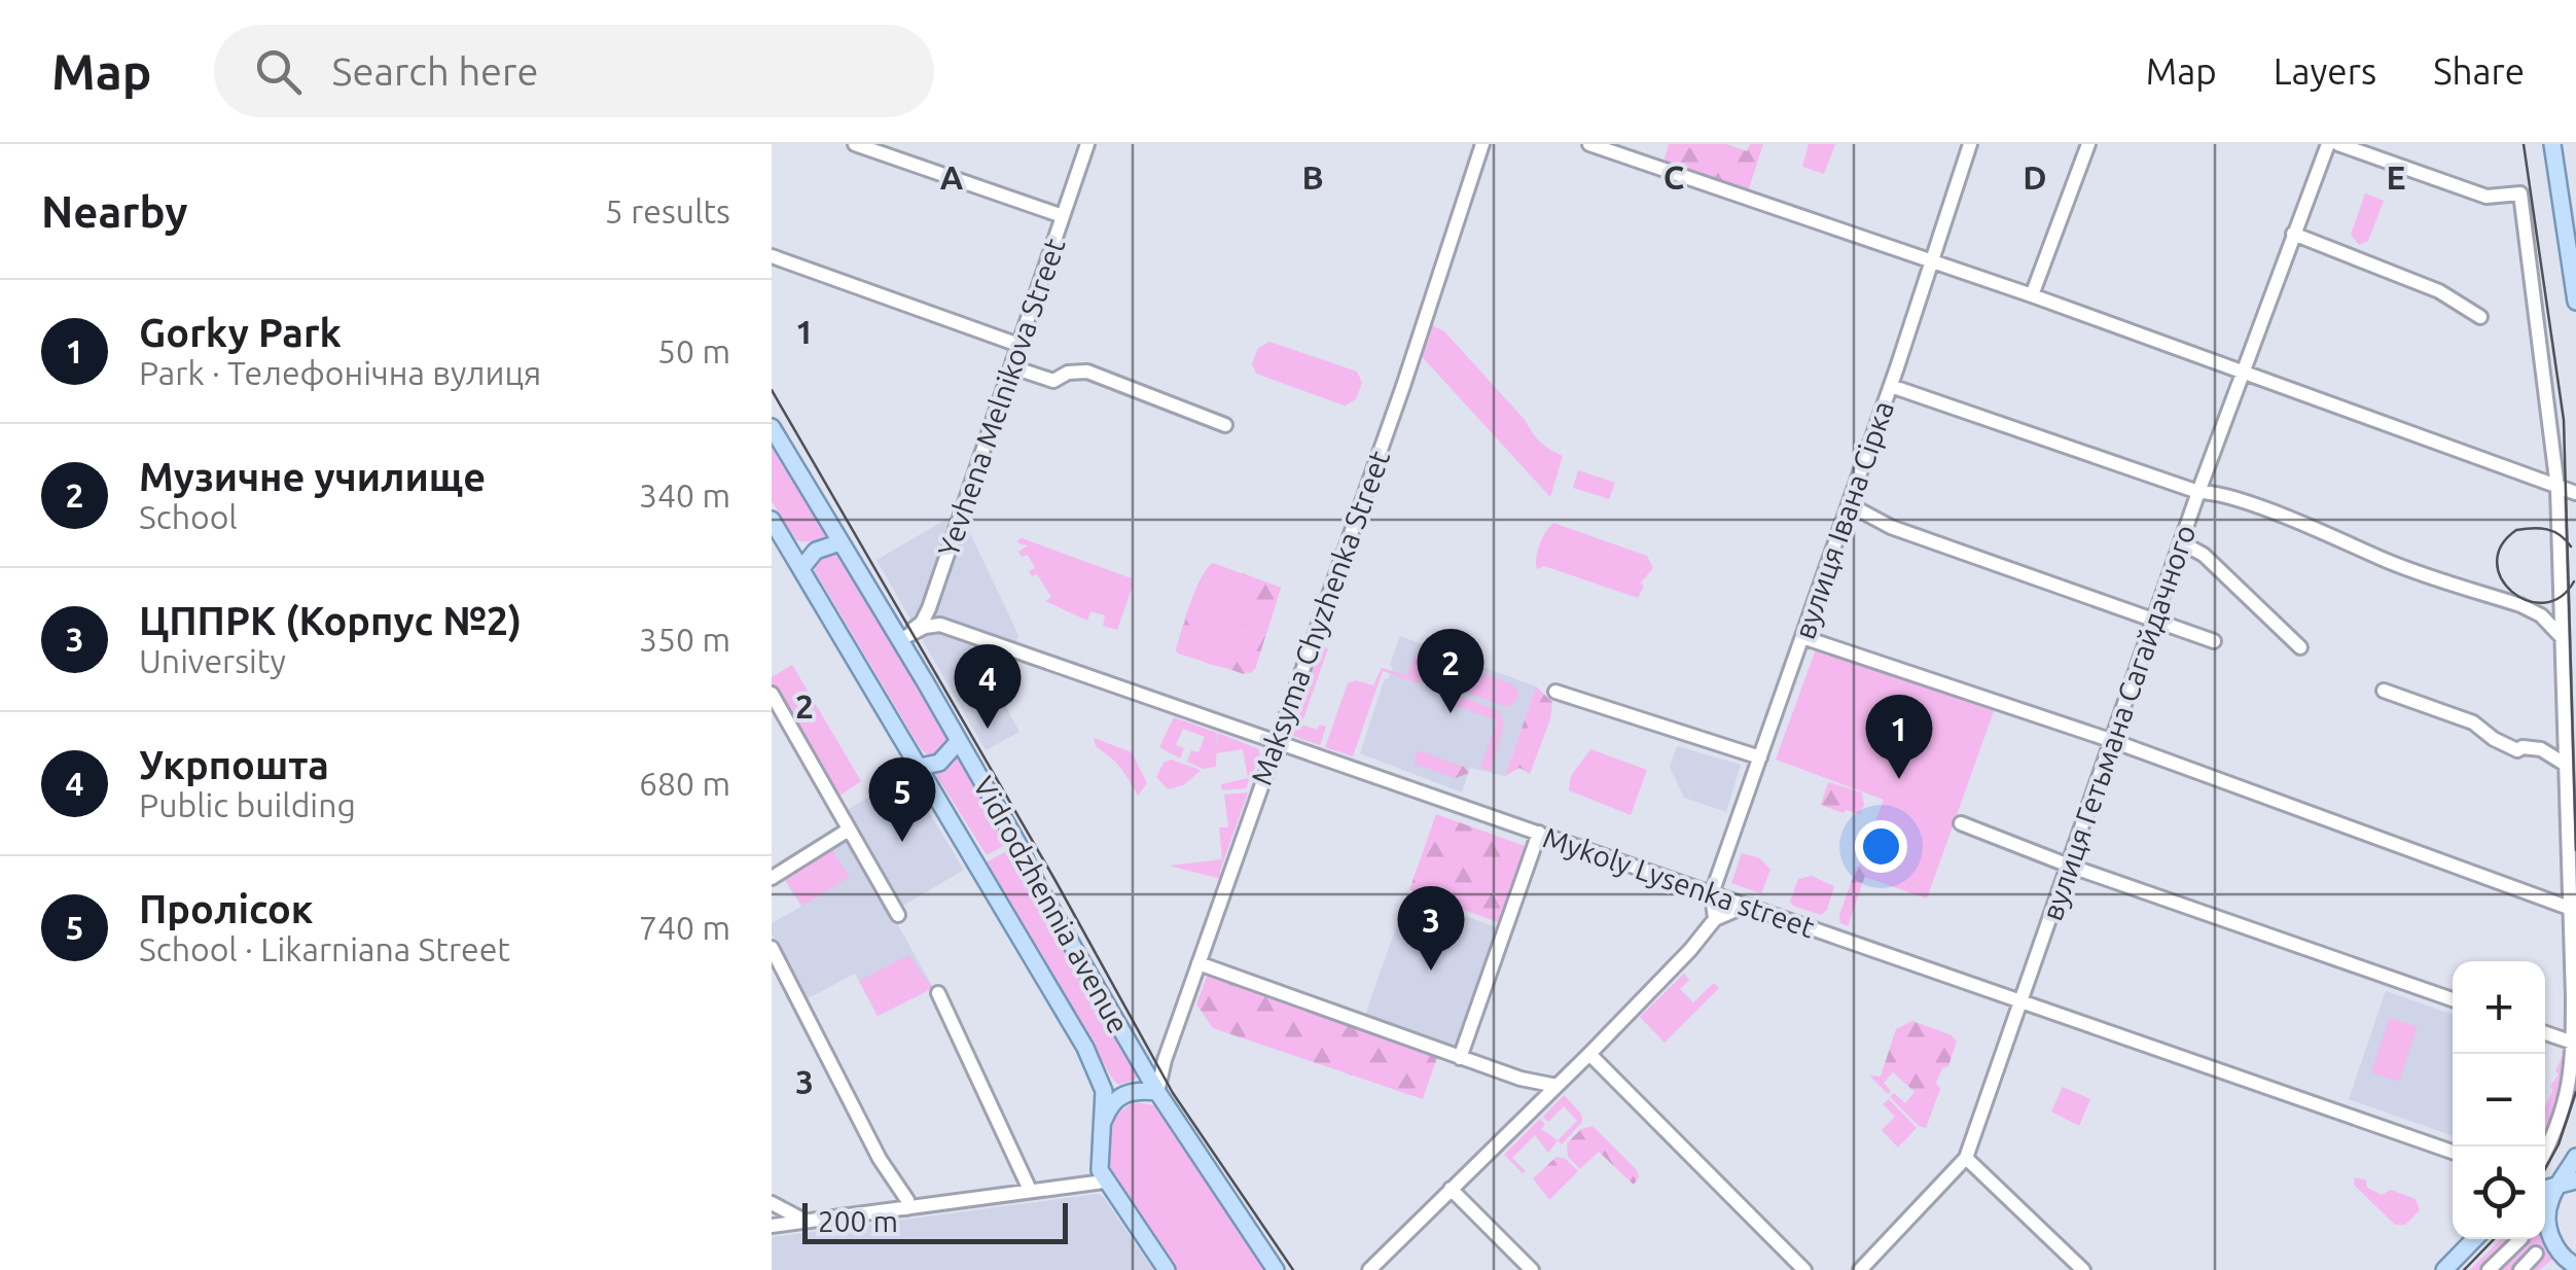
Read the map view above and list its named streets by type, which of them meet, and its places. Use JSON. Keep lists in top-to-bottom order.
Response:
{
  "streets": {
    "main road": ["Vidrodzhennia avenue"],
    "street": [
      "Yevhena Melnikova Street",
      "вулиця Івана Сірка",
      "Maksyma Chyzhenka Street",
      "вулиця Гетьмана Сагайдачного",
      "Mykoly Lysenka street"
    ]
  },
  "crossings": [
    ["Yevhena Melnikova Street", "Vidrodzhennia avenue"],
    ["вулиця Івана Сірка", "Mykoly Lysenka street"],
    ["Maksyma Chyzhenka Street", "Mykoly Lysenka street"],
    ["Maksyma Chyzhenka Street", "Vidrodzhennia avenue"],
    ["вулиця Гетьмана Сагайдачного", "Mykoly Lysenka street"]
  ],
  "scale_bar": "200 m",
  "page": {
    "header": "Map",
    "search": "Search here",
    "nav": ["Map", "Layers", "Share"],
    "heading": ["Nearby", "5 results"],
    "list": [
      {
        "mark": "1",
        "name": "Gorky Park",
        "note": "Park · Телефонічна вулиця",
        "value": "50 m"
      },
      {
        "mark": "2",
        "name": "Музичне училище",
        "note": "School",
        "value": "340 m"
      },
      {
        "mark": "3",
        "name": "ЦППРК (Корпус №2)",
        "note": "University",
        "value": "350 m"
      },
      {
        "mark": "4",
        "name": "Укрпошта",
        "note": "Public building",
        "value": "680 m"
      },
      {
        "mark": "5",
        "name": "Пролісок",
        "note": "School · Likarniana Street",
        "value": "740 m"
      }
    ],
    "pins": [
      "2",
      "4",
      "1",
      "5",
      "3"
    ],
    "map_buttons": ["+", "−"],
    "scale": "200 m"
  },
  "grid": {
    "columns": [
      "A",
      "B",
      "C",
      "D",
      "E"
    ],
    "rows": ["1", "2", "3"]
  }
}
